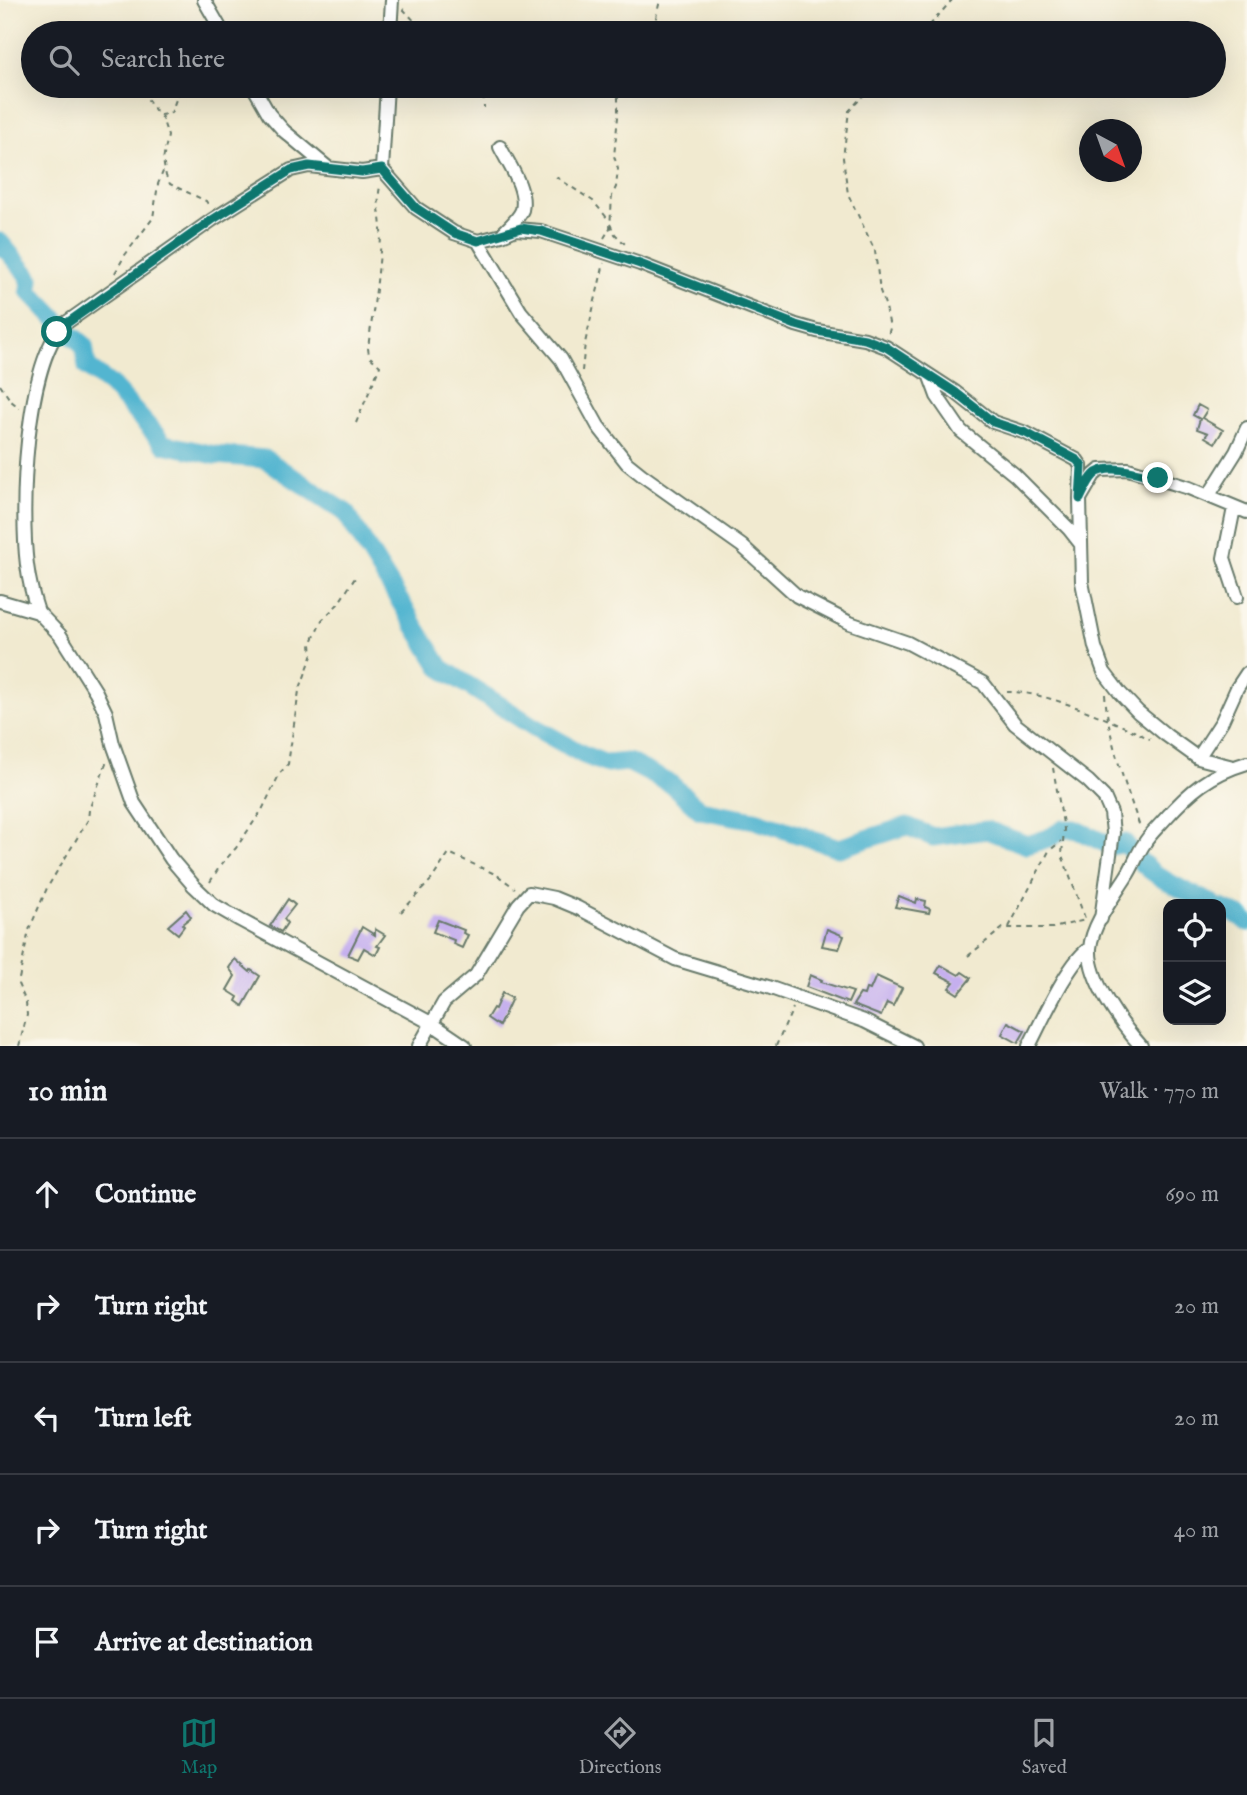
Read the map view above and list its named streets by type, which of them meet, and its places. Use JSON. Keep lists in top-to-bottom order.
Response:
{
  "north": "bottom right",
  "page": {
    "search": "Search here",
    "heading": ["10 min", "Walk · 770 m"],
    "list": [
      ["Continue", "690 m"],
      ["Turn right", "20 m"],
      ["Turn left", "20 m"],
      ["Turn right", "40 m"],
      "Arrive at destination"
    ],
    "nav": ["Map", "Directions", "Saved"]
  }
}
